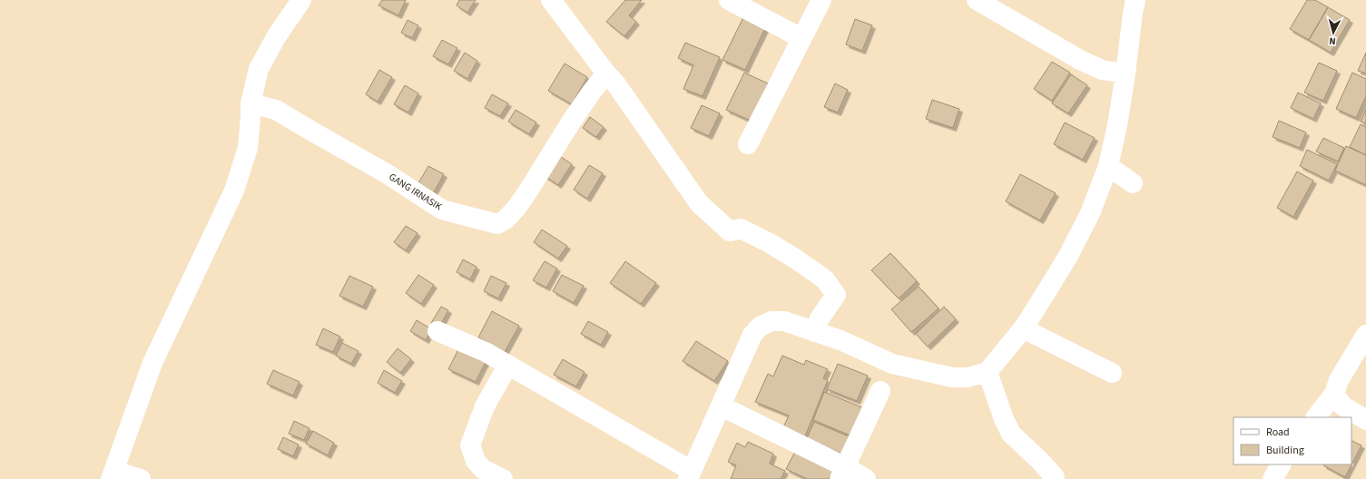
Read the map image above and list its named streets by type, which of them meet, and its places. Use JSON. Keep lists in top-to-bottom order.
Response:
{
  "streets": {
    "street": ["GANG IRNASIK"]
  },
  "legend": ["Road", "Building"],
  "north": "bottom"
}
